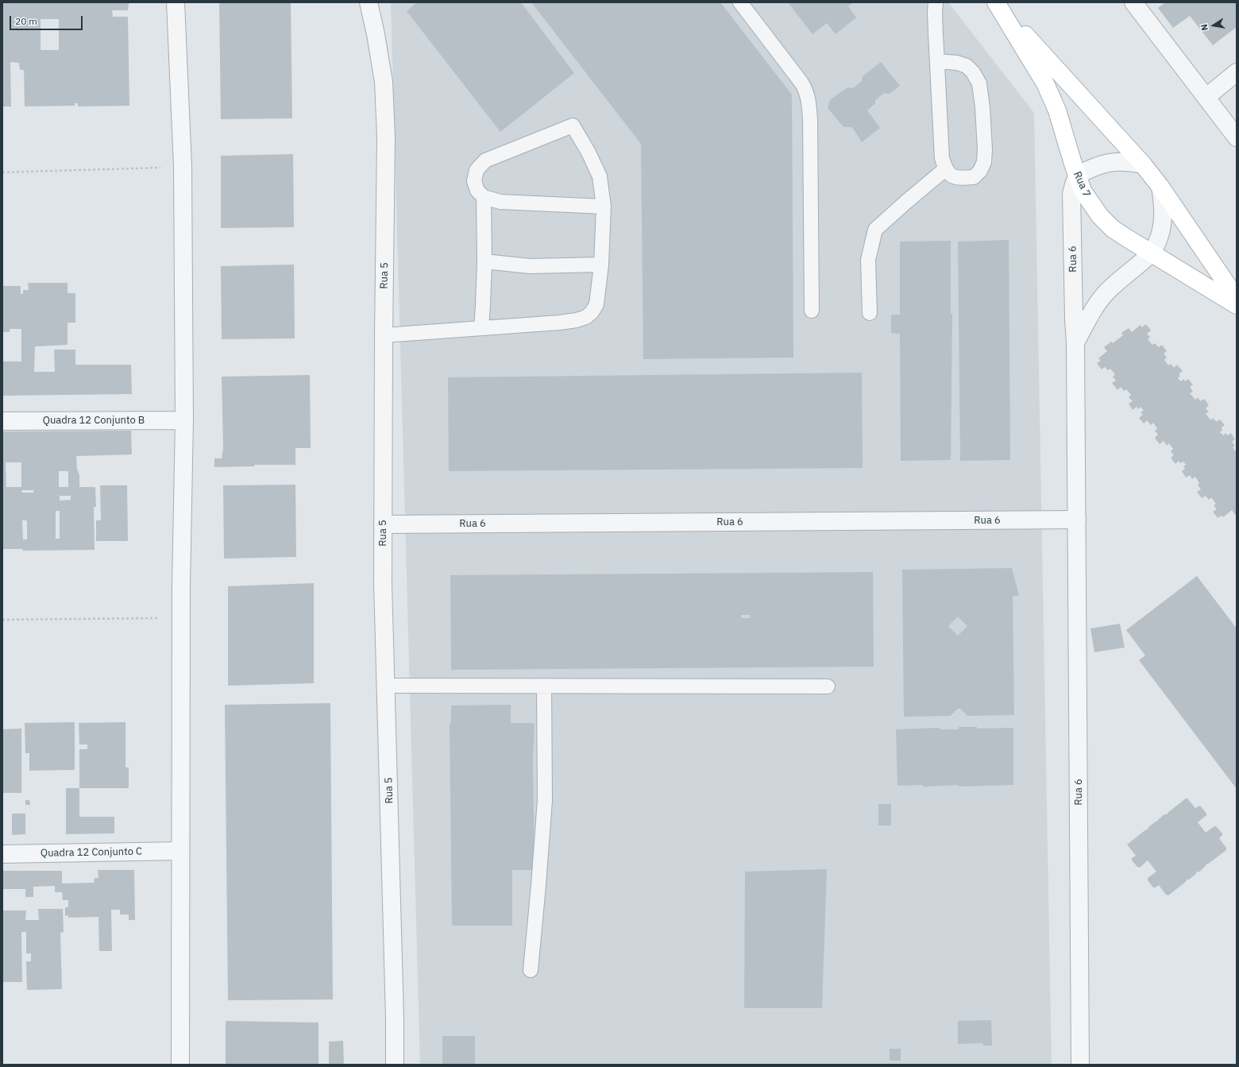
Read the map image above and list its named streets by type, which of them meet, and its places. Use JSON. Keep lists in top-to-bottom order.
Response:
{
  "streets": {
    "main road": ["Rua 7"],
    "street": [
      "Rua 6",
      "Rua 5",
      "Quadra 12 Conjunto B",
      "Quadra 12 Conjunto C"
    ]
  },
  "crossings": [
    ["Rua 7", "Rua 6"],
    ["Rua 6", "Rua 5"]
  ],
  "scale_bar": "20 m",
  "north": "left"
}
